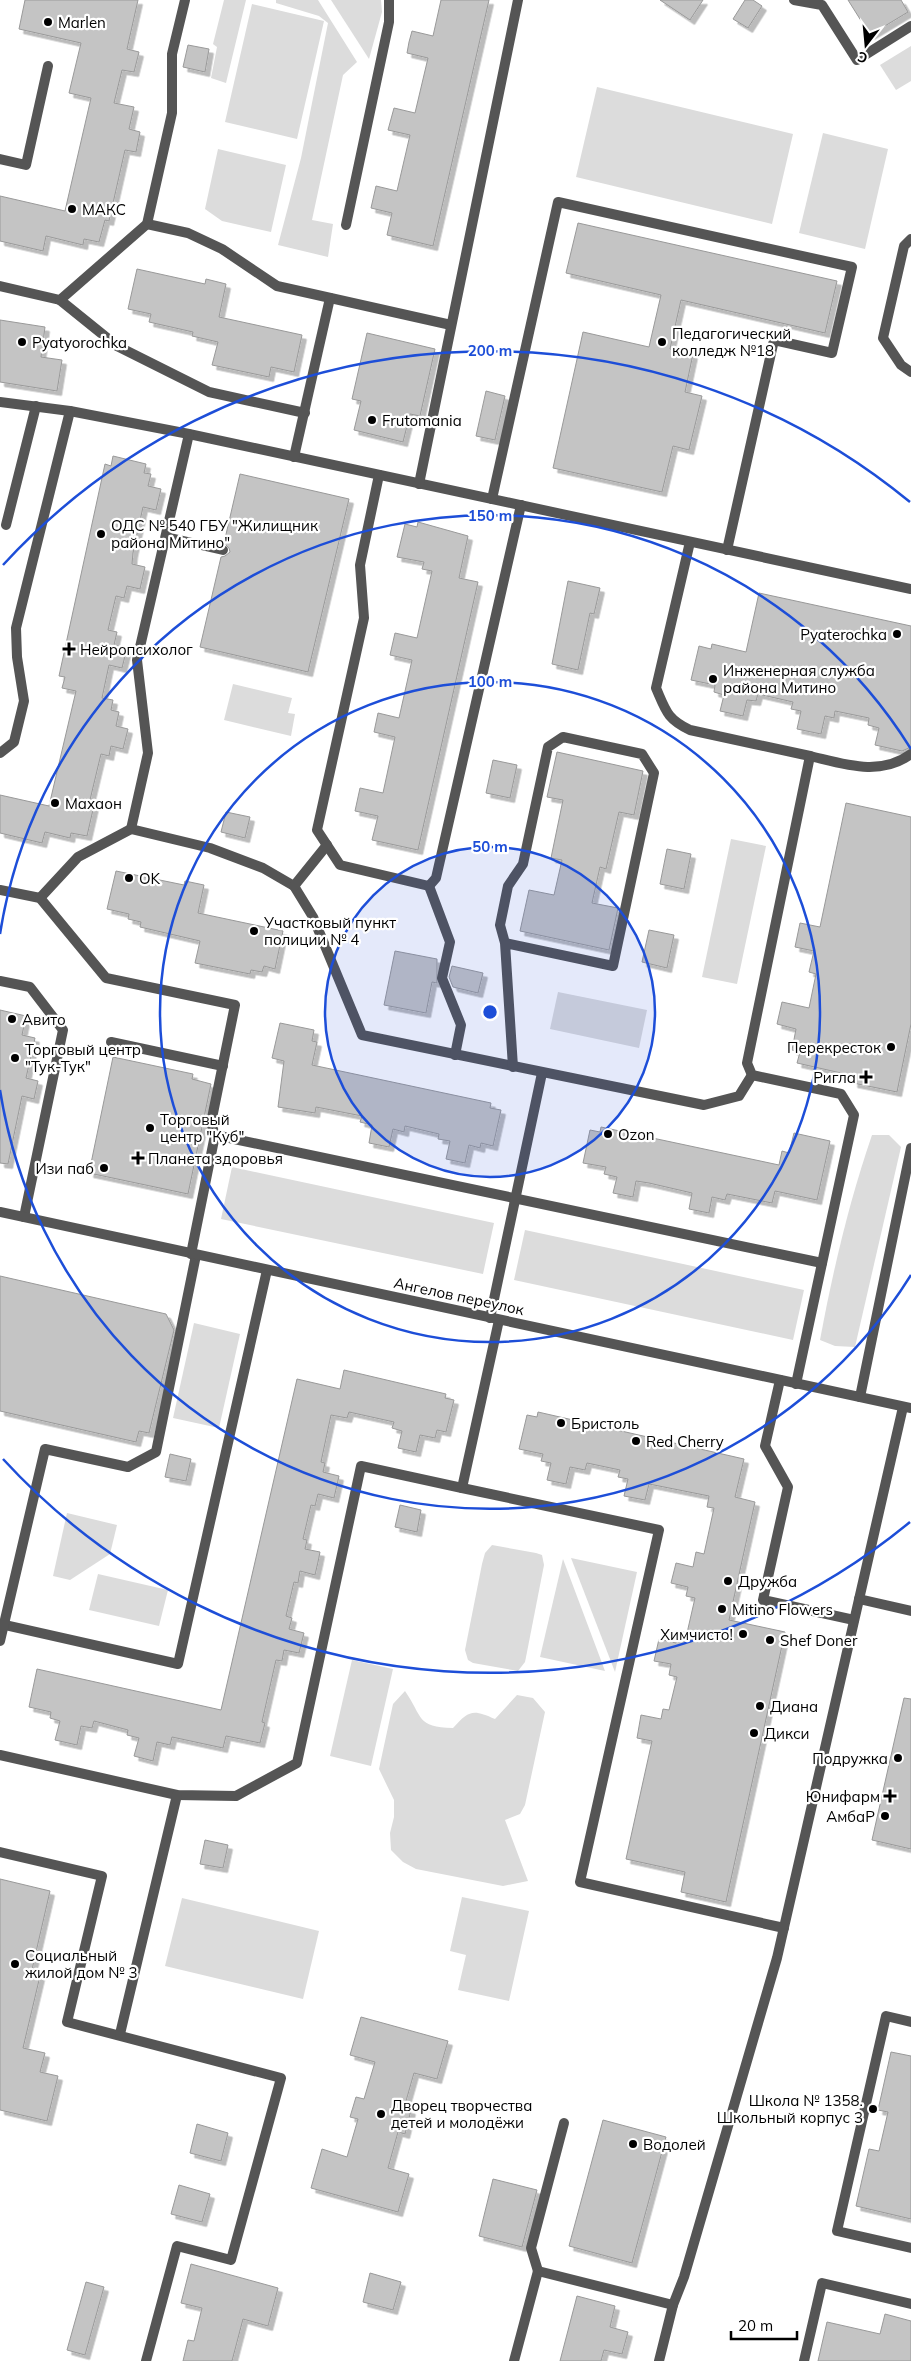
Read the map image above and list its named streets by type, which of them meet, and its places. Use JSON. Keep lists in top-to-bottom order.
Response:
{
  "streets": {
    "street": ["Ангелов переулок"]
  },
  "places": {
    "other": [
      "Marlen",
      "МАКС",
      "Pyatyorochka",
      "Педагогический колледж №18",
      "Frutomania",
      "ОДС № 540 ГБУ \"Жилищник района Митино\"",
      "Pyaterochka",
      "Инженерная служба района Митино",
      "Махаон",
      "OK",
      "Участковый пункт полиции № 4",
      "Авито",
      "Перекресток",
      "Торговый центр \"Тук-Тук\"",
      "Торговый центр \"Куб\"",
      "Ozon",
      "Изи паб",
      "Бристоль",
      "Red Cherry",
      "Дружба",
      "Mitino Flowers",
      "Химчисто!",
      "Shef Doner",
      "Диана",
      "Дикси",
      "Подружка",
      "АмбаР",
      "Социальный жилой дом № 3",
      "Школа № 1358. Школьный корпус 3",
      "Дворец творчества детей и молодёжи",
      "Водолей"
    ],
    "health": [
      "Нейропсихолог",
      "Ригла",
      "Планета здоровья",
      "Юнифарм"
    ]
  },
  "scale_bar": "20 m",
  "north": "bottom",
  "rings": [
    "200 m",
    "150 m",
    "100 m",
    "50 m"
  ]
}
